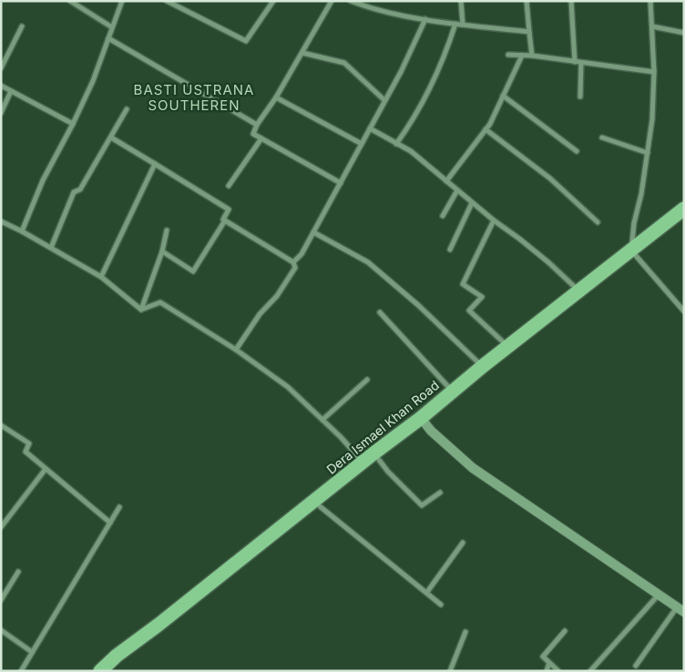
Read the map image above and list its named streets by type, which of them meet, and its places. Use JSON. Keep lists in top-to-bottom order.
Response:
{
  "streets": {
    "highway": ["Dera Ismael Khan Road"]
  },
  "districts": ["BASTI USTRANA SOUTHEREN"]
}
